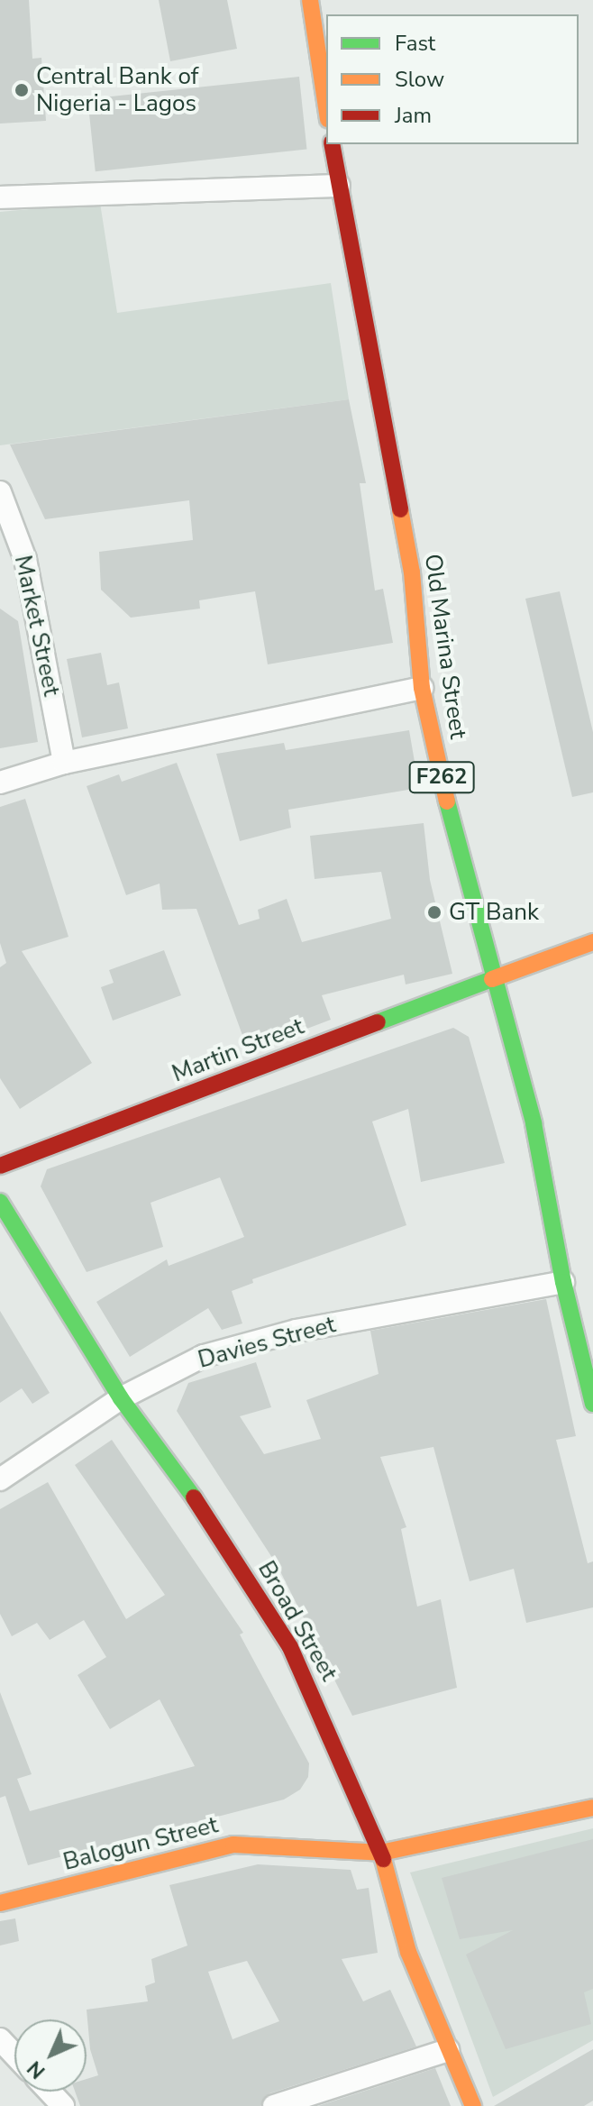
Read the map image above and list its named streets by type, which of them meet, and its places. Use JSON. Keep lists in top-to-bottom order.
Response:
{
  "streets": {
    "main road": [
      "Old Marina Street",
      "F262",
      "Martin Street",
      "Broad Street",
      "Balogun Street"
    ],
    "street": ["Market Street", "Davies Street"]
  },
  "crossings": [
    ["Old Marina Street", "Martin Street"],
    ["Old Marina Street", "Davies Street"],
    ["Davies Street", "Broad Street"],
    ["Broad Street", "Balogun Street"]
  ],
  "places": ["Central Bank of Nigeria - Lagos", "GT Bank"],
  "legend": ["Fast", "Slow", "Jam"],
  "north": "bottom left"
}
